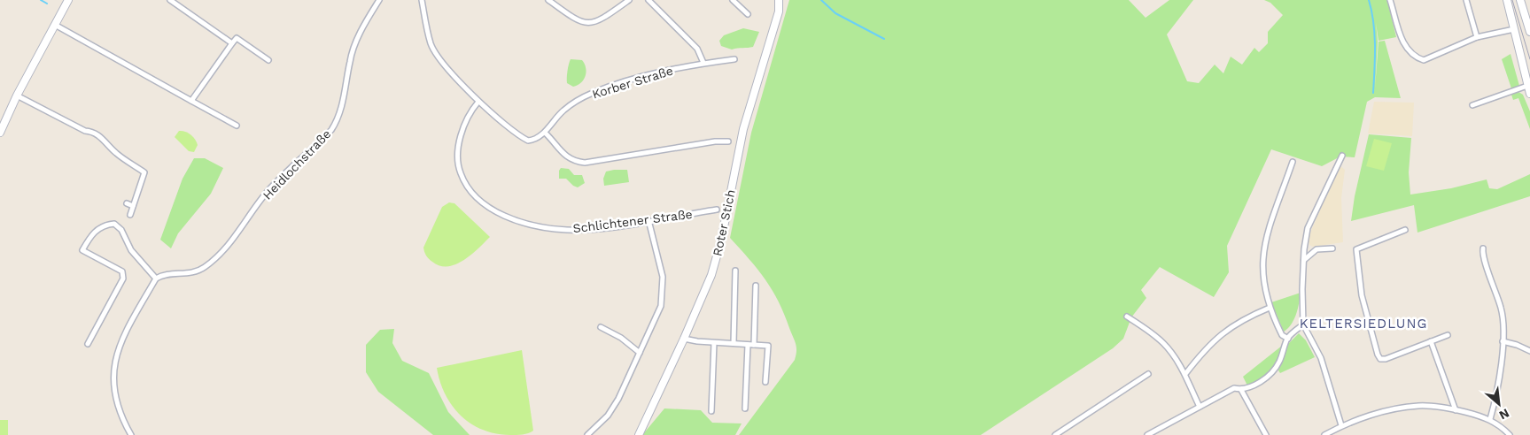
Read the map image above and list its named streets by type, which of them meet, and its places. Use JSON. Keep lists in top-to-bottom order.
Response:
{
  "streets": {
    "street": [
      "Korber Straße",
      "Heidlochstraße",
      "Schlichtener Straße",
      "Roter Stich"
    ]
  },
  "districts": ["KELTERSIEDLUNG"],
  "north": "bottom right"
}
